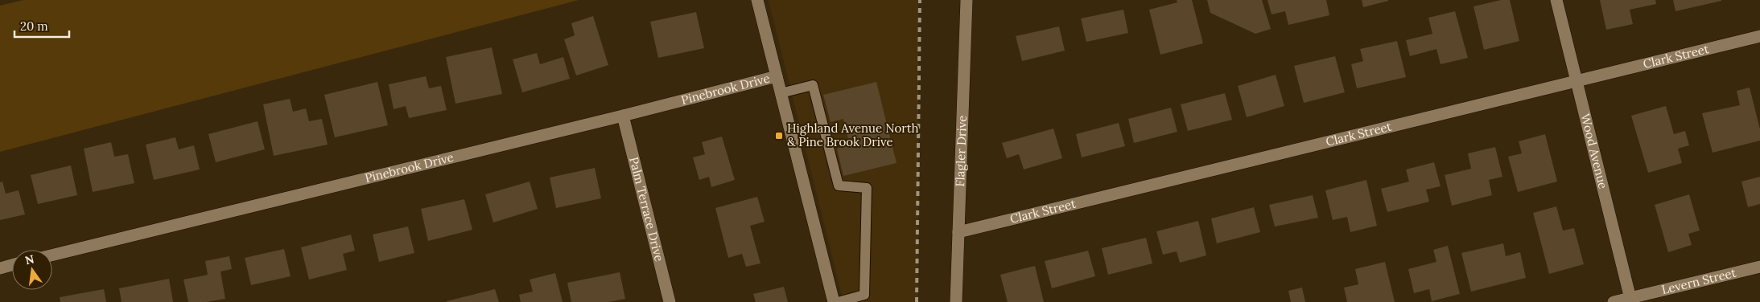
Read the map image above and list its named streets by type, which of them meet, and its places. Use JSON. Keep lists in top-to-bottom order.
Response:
{
  "streets": {
    "street": [
      "Clark Street",
      "Pinebrook Drive",
      "Flagler Drive",
      "Wood Avenue",
      "Palm Terrace Drive",
      "Levern Street"
    ]
  },
  "crossings": [
    ["Clark Street", "Flagler Drive"],
    ["Clark Street", "Wood Avenue"],
    ["Pinebrook Drive", "Palm Terrace Drive"],
    ["Wood Avenue", "Levern Street"]
  ],
  "places": {
    "transit": ["Highland Avenue North & Pine Brook Drive"]
  },
  "scale_bar": "20 m",
  "north": "top"
}
